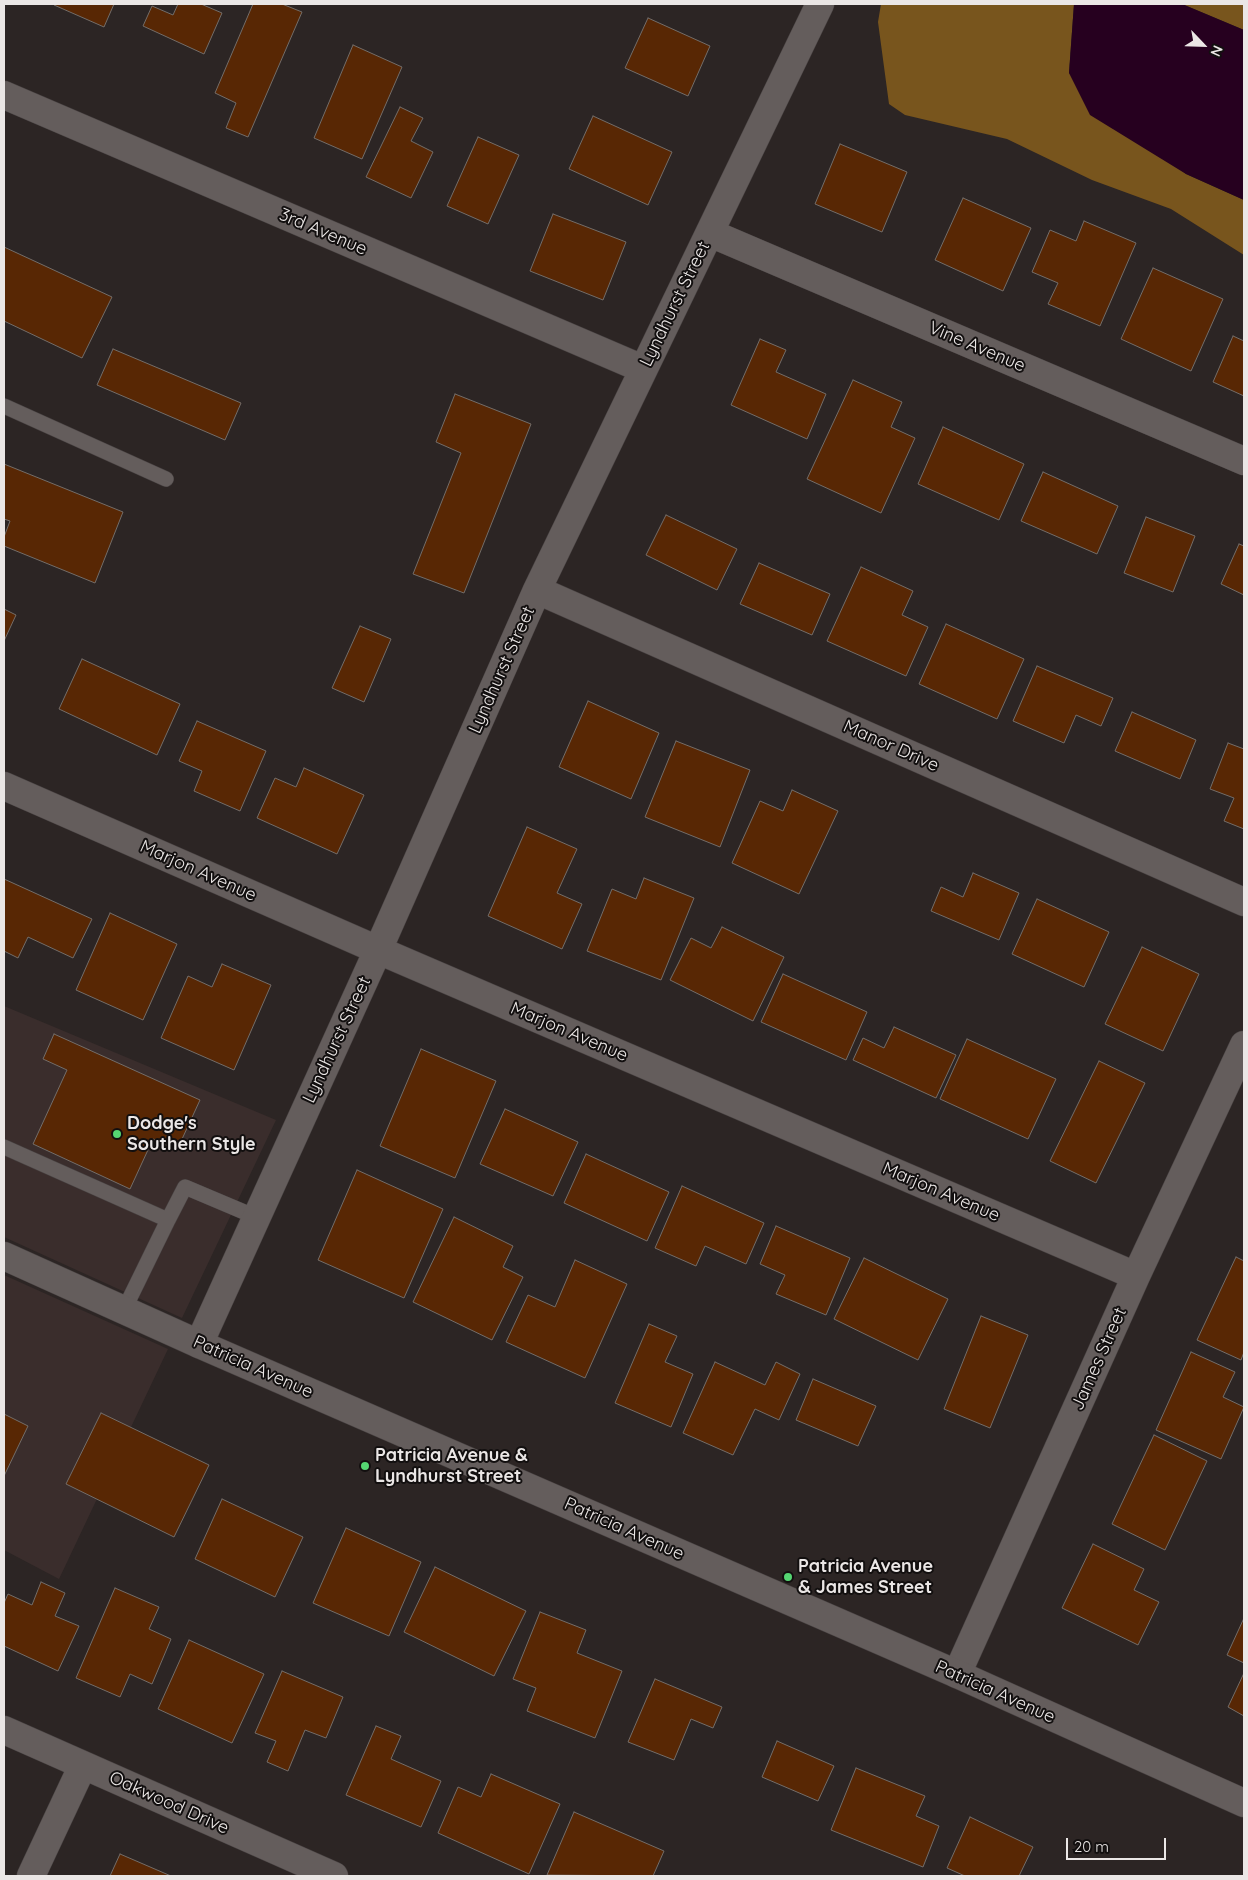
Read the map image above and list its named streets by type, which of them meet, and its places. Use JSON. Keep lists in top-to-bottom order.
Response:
{
  "streets": {
    "street": [
      "3rd Avenue",
      "Lyndhurst Street",
      "Vine Avenue",
      "Manor Drive",
      "Marjon Avenue",
      "James Street",
      "Patricia Avenue",
      "Oakwood Drive"
    ]
  },
  "crossings": [
    ["3rd Avenue", "Lyndhurst Street"],
    ["Lyndhurst Street", "Vine Avenue"],
    ["Lyndhurst Street", "Manor Drive"],
    ["Lyndhurst Street", "Marjon Avenue"],
    ["Lyndhurst Street", "Patricia Avenue"],
    ["Marjon Avenue", "James Street"],
    ["James Street", "Patricia Avenue"]
  ],
  "places": ["Dodge's Southern Style", "Patricia Avenue & Lyndhurst Street", "Patricia Avenue & James Street"],
  "scale_bar": "20 m",
  "north": "bottom right"
}
